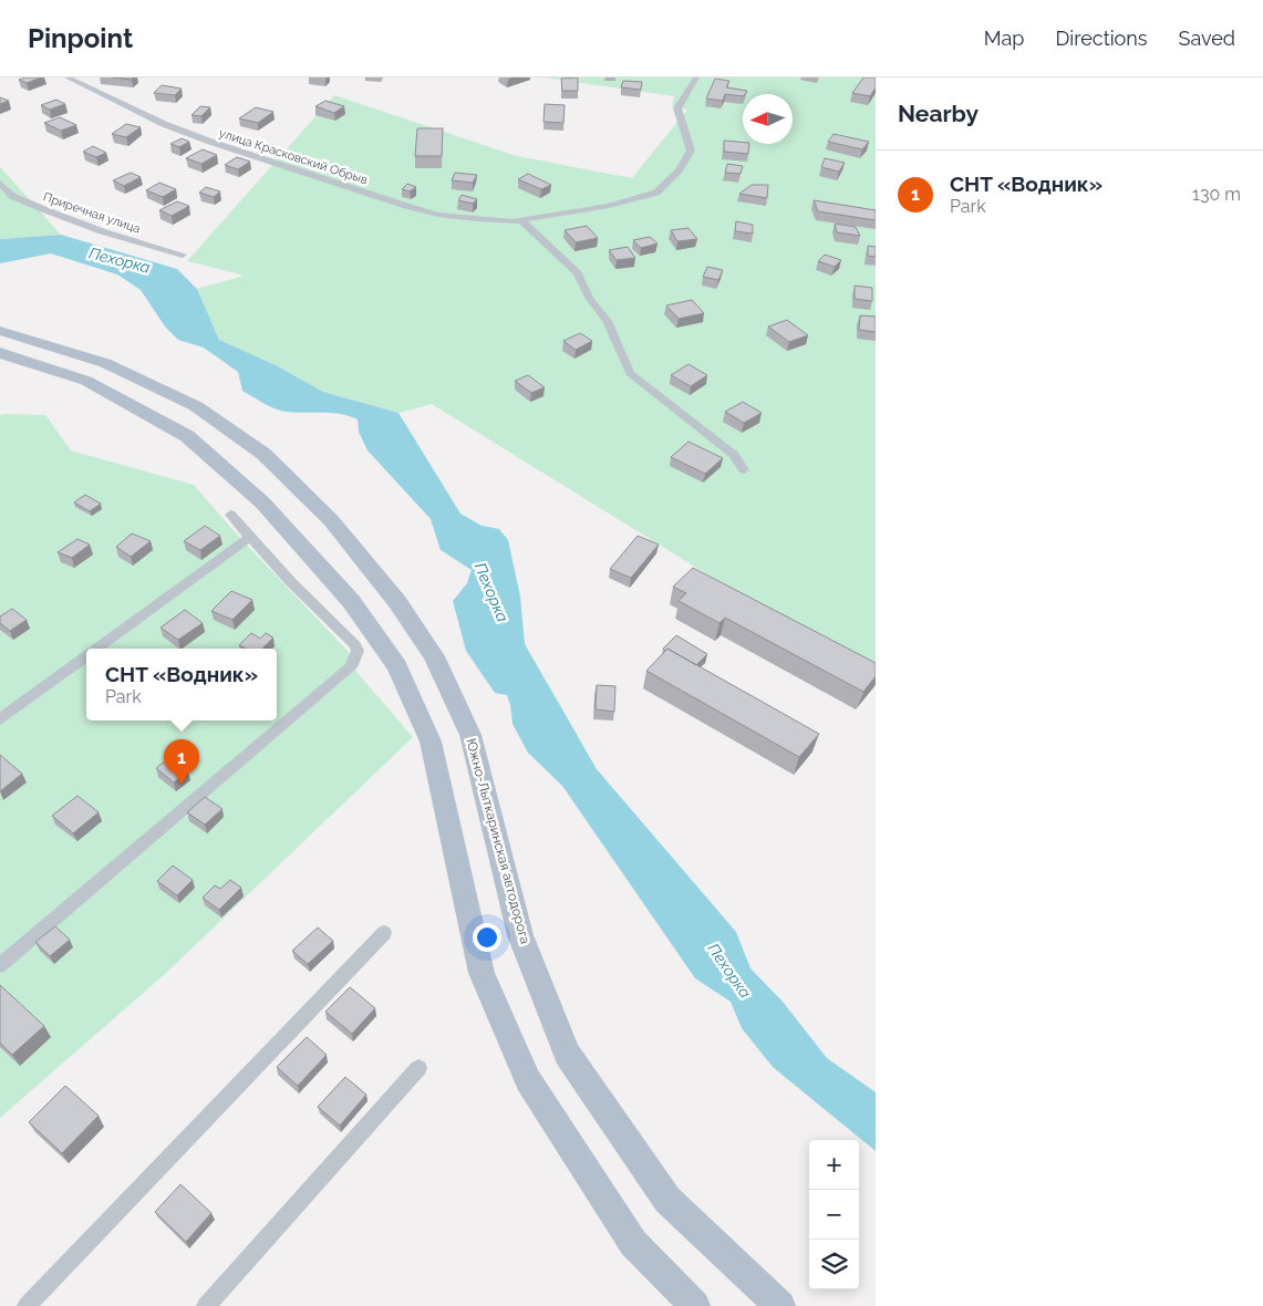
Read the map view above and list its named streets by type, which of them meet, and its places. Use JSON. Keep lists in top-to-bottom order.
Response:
{
  "streets": {
    "main road": ["Южно-Лыткаринская автодорога"],
    "street": ["улица Красковский Обрыв", "Приречная улица"]
  },
  "water": ["Пехорка"],
  "north": "left",
  "page": {
    "header": "Pinpoint",
    "nav": ["Map", "Directions", "Saved"],
    "heading": "Nearby",
    "list": [
      {
        "mark": "1",
        "name": "СНТ «Водник»",
        "note": "Park",
        "value": "130 m"
      }
    ],
    "popup": ["СНТ «Водник»", "Park"],
    "pins": "1",
    "map_buttons": ["+", "−"]
  }
}
